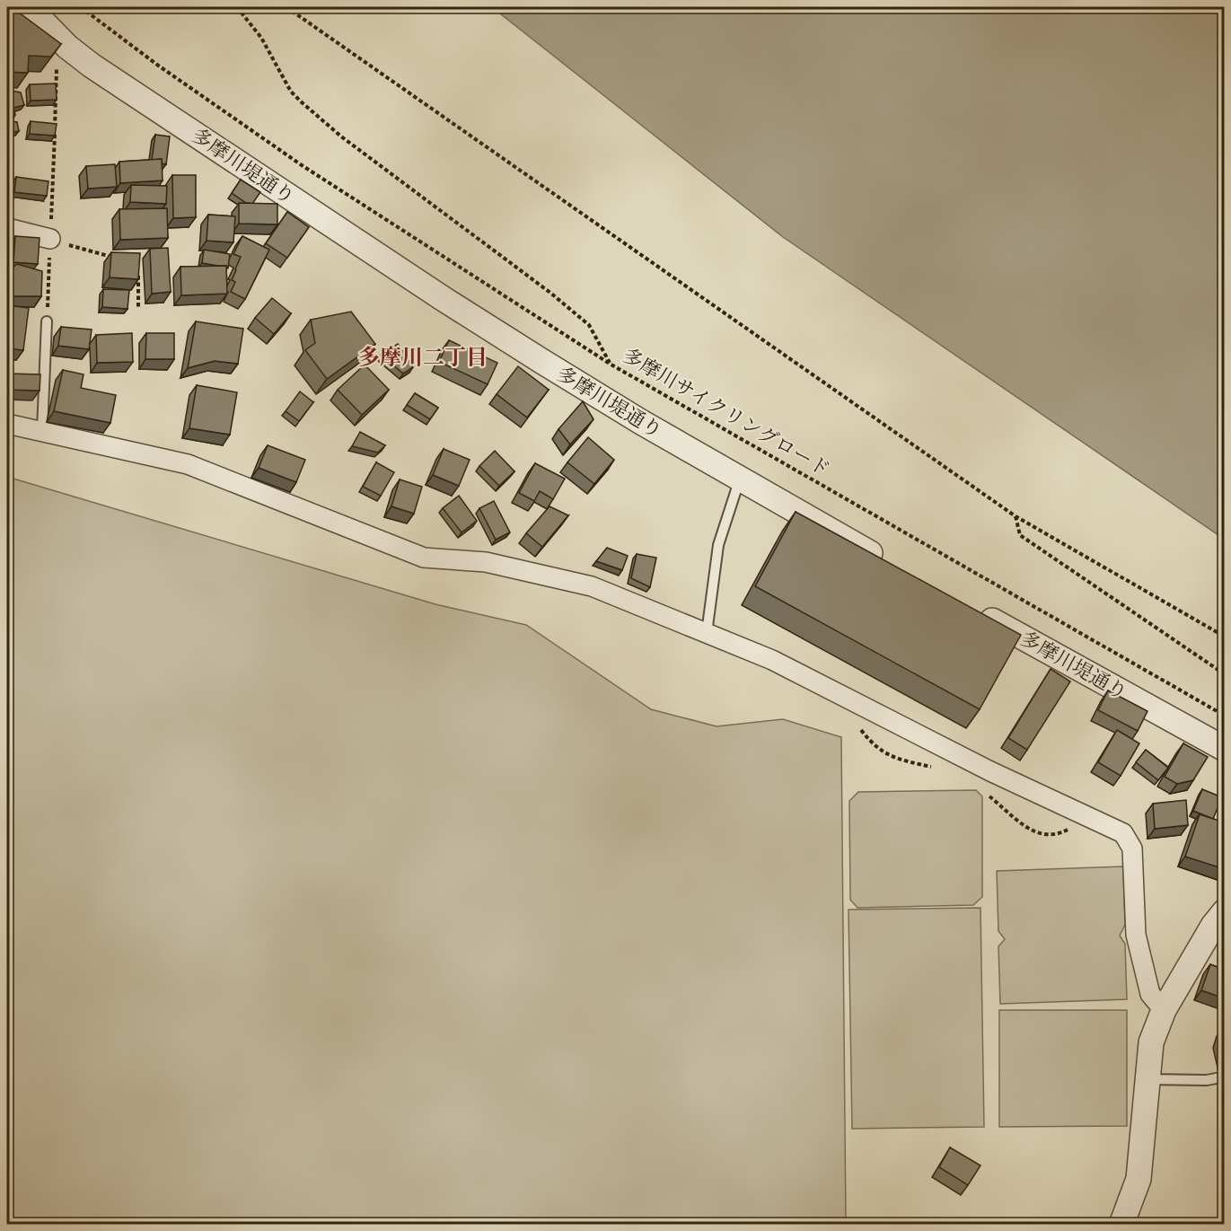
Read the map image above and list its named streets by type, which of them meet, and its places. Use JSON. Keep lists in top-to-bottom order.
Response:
{
  "streets": {
    "street": ["多摩川堤通り"],
    "path": ["多摩川サイクリングロード"]
  },
  "districts": ["多摩川二丁目"]
}
